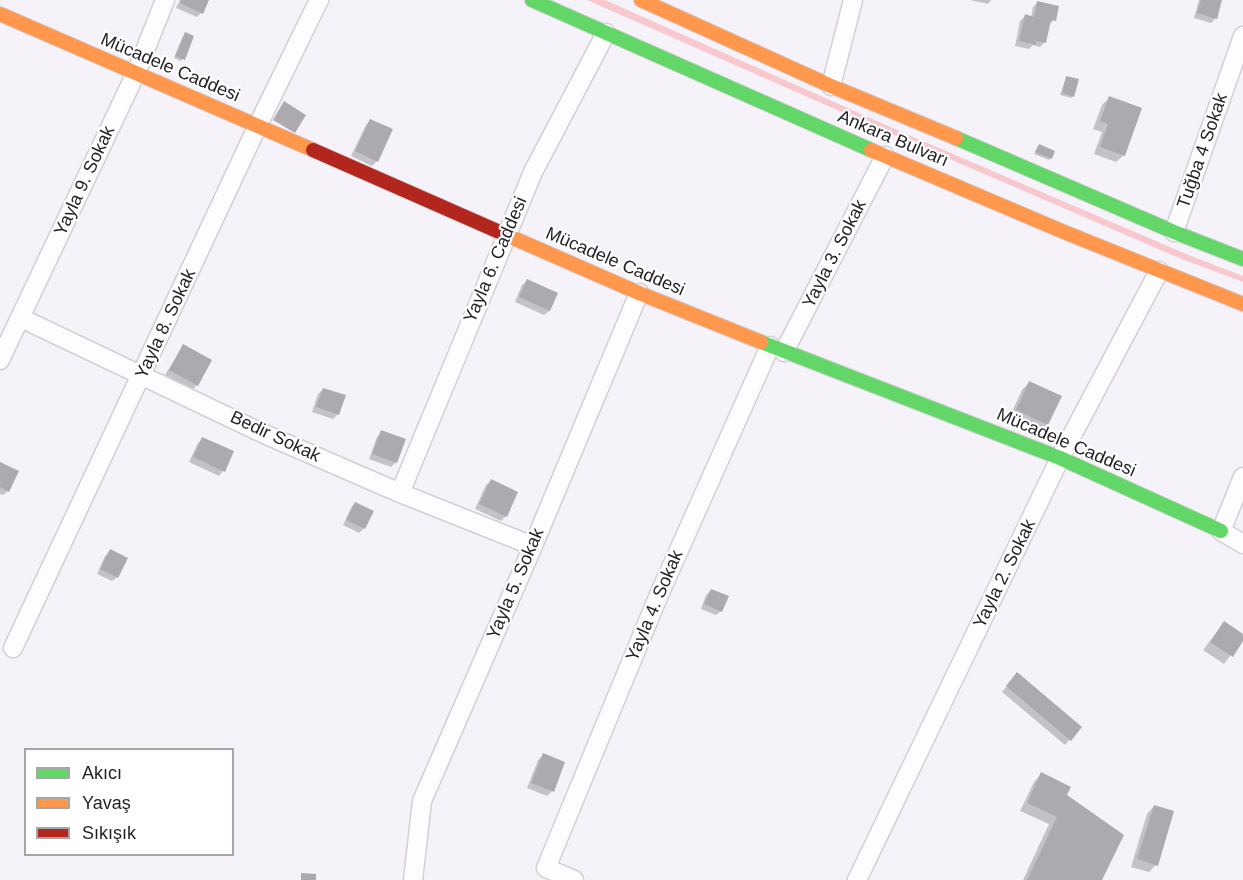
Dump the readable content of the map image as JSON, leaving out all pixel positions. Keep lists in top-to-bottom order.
{
  "streets": {
    "main road": ["Mücadele Caddesi", "Ankara Bulvarı"],
    "street": [
      "Tuğba 4 Sokak",
      "Yayla 9. Sokak",
      "Yayla 3. Sokak",
      "Yayla 6. Caddesi",
      "Yayla 8. Sokak",
      "Bedir Sokak",
      "Yayla 2. Sokak",
      "Yayla 5. Sokak",
      "Yayla 4. Sokak"
    ]
  },
  "crossings": [
    ["Mücadele Caddesi", "Yayla 9. Sokak"],
    ["Mücadele Caddesi", "Yayla 3. Sokak"],
    ["Mücadele Caddesi", "Yayla 6. Caddesi"],
    ["Mücadele Caddesi", "Yayla 8. Sokak"],
    ["Mücadele Caddesi", "Yayla 2. Sokak"],
    ["Mücadele Caddesi", "Yayla 5. Sokak"],
    ["Mücadele Caddesi", "Yayla 4. Sokak"],
    ["Ankara Bulvarı", "Tuğba 4 Sokak"],
    ["Ankara Bulvarı", "Yayla 3. Sokak"],
    ["Ankara Bulvarı", "Yayla 6. Caddesi"],
    ["Ankara Bulvarı", "Yayla 2. Sokak"],
    ["Yayla 9. Sokak", "Bedir Sokak"],
    ["Yayla 3. Sokak", "Yayla 4. Sokak"],
    ["Yayla 6. Caddesi", "Bedir Sokak"],
    ["Yayla 8. Sokak", "Bedir Sokak"],
    ["Bedir Sokak", "Yayla 5. Sokak"]
  ],
  "legend": ["Akıcı", "Yavaş", "Sıkışık"]
}
